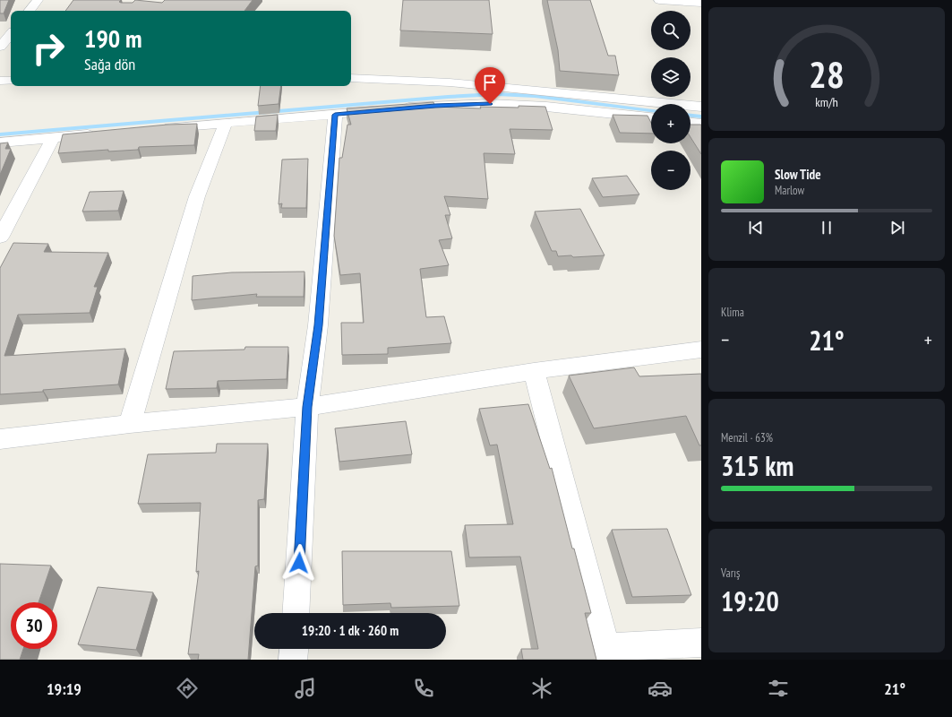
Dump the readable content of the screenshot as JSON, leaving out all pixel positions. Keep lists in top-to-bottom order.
{
  "page": {
    "map_buttons": ["+", "−"],
    "turn": ["190 m", "Sağa dön"],
    "song": ["Slow Tide", "Marlow"],
    "tile": [
      "Klima",
      ["Menzil · 63%", "315 km"],
      ["Varış", "19:20"]
    ],
    "heat": ["−", "21°", "+"],
    "limit": "30",
    "trip": "19:20 · 1 dk · 260 m",
    "tabs": ["19:19", "21°"],
    "gauge": ["28", "km/h"]
  }
}
